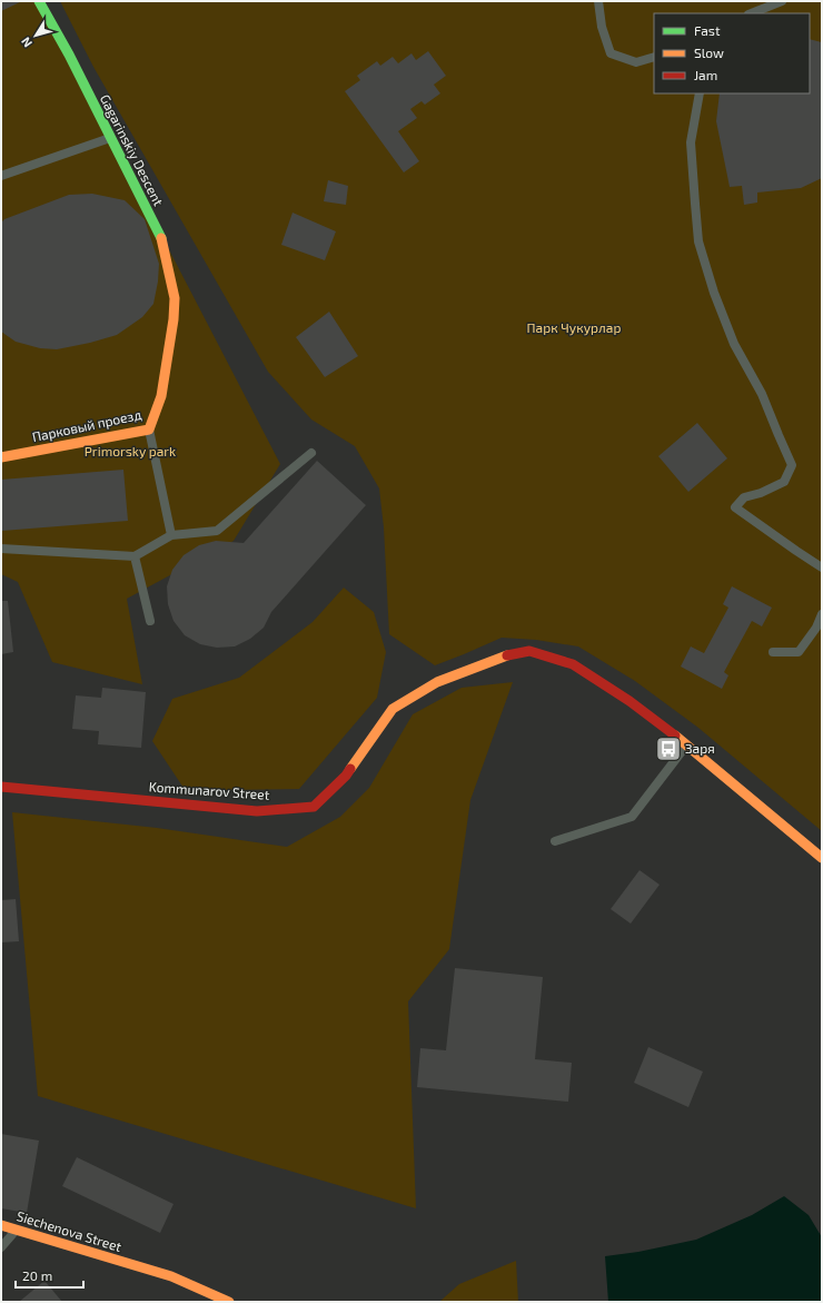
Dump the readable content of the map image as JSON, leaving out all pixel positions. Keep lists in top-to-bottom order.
{
  "streets": {
    "main road": [
      "Gagarinskiy Descent",
      "Парковый проезд",
      "Kommunarov Street",
      "Siechenova Street"
    ]
  },
  "crossings": [
    ["Gagarinskiy Descent", "Парковый проезд"]
  ],
  "parks": ["Парк Чукурлар", "Primorsky park"],
  "places": {
    "bus stop": ["Заря"]
  },
  "legend": ["Fast", "Slow", "Jam"],
  "scale_bar": "20 m",
  "north": "bottom left"
}
